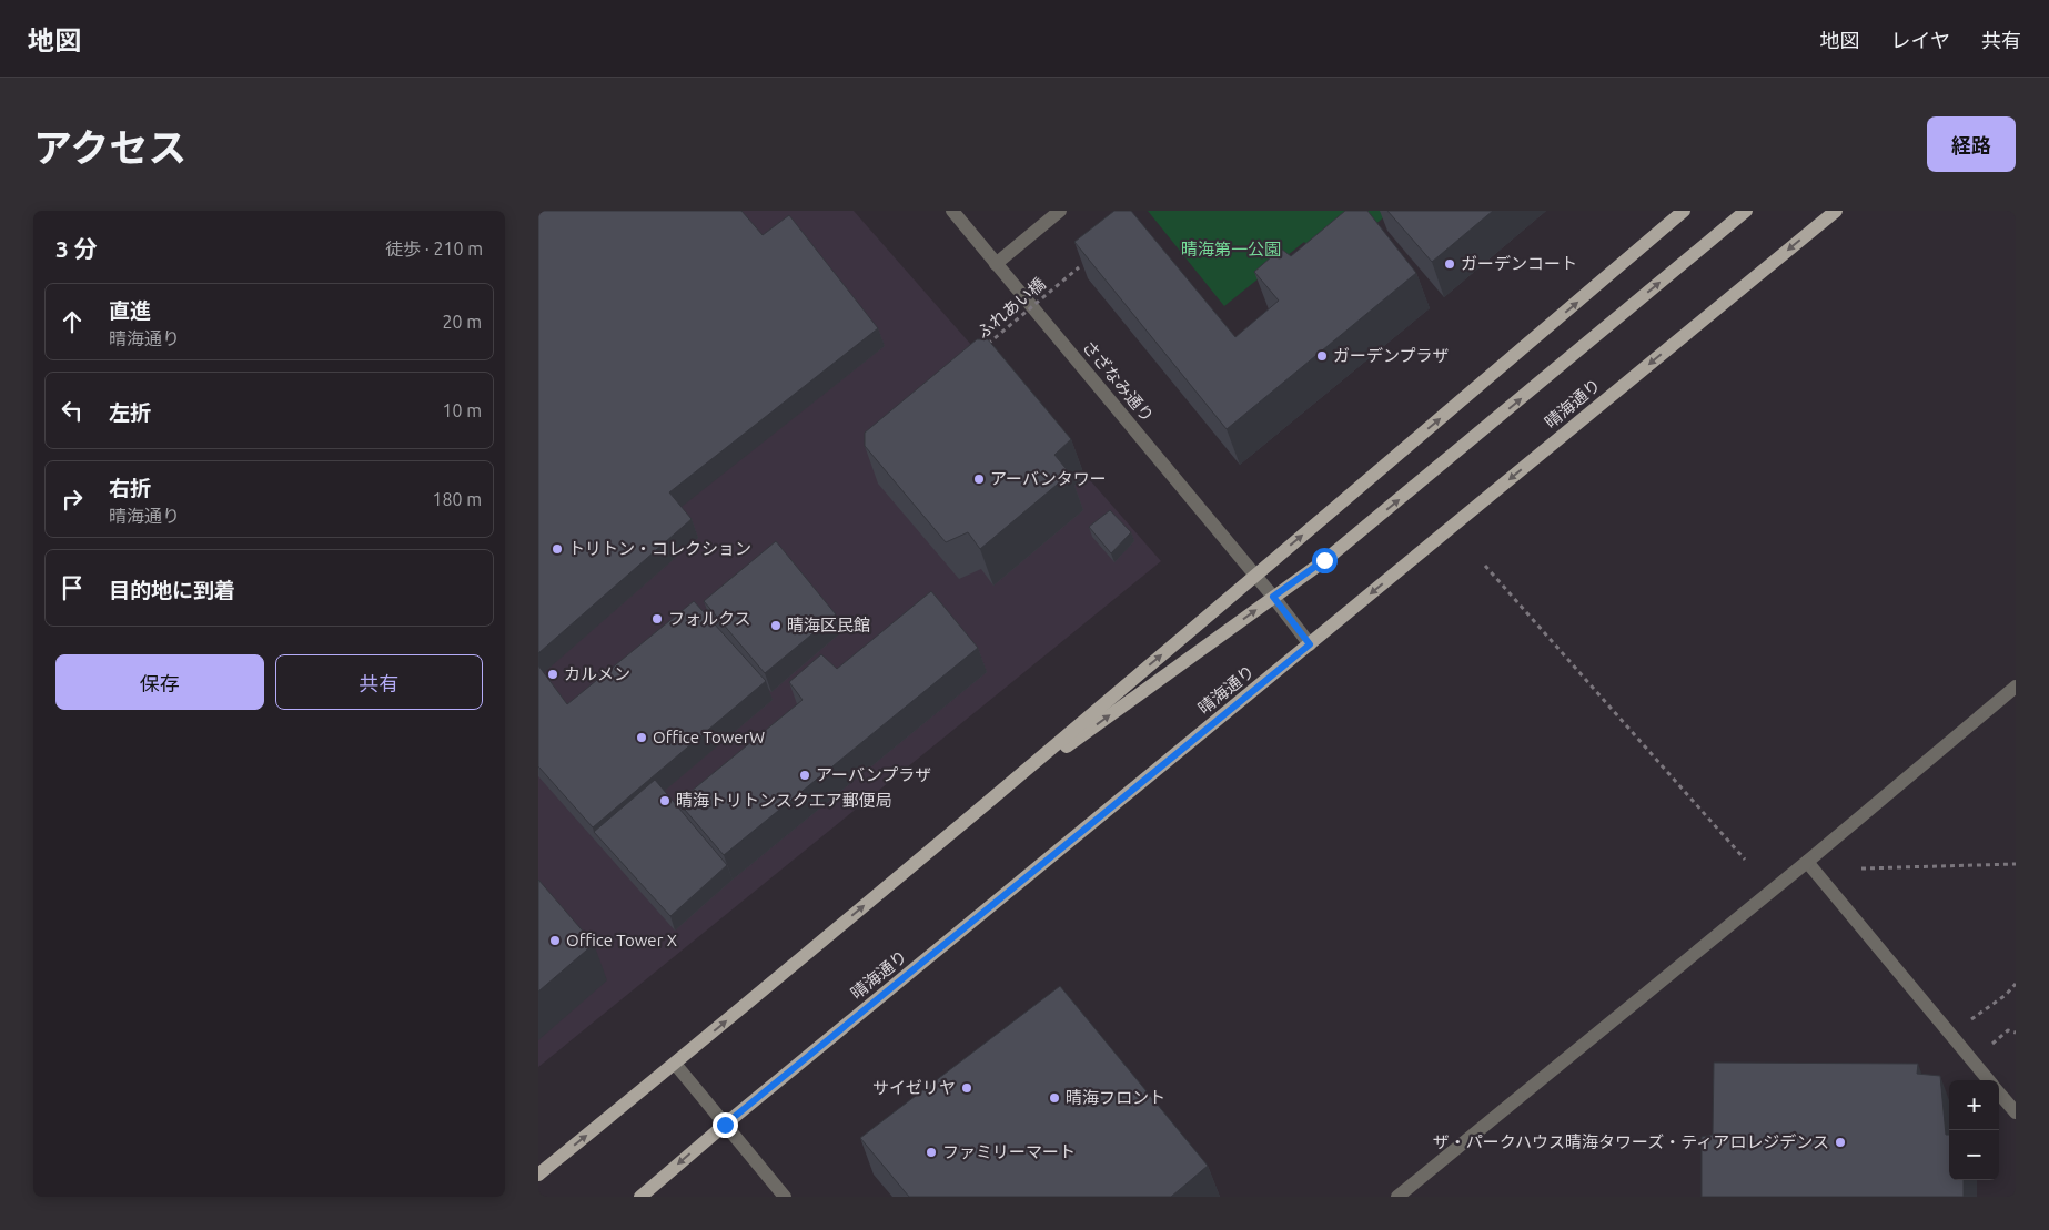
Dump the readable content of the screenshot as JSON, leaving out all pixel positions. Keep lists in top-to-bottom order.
{
  "streets": {
    "main road": ["晴海通り"],
    "street": ["さざなみ通り"],
    "path": ["ふれあい橋"]
  },
  "crossings": [
    ["さざなみ通り", "晴海通り"]
  ],
  "parks": ["晴海第一公園"],
  "places": [
    "ガーデンコート",
    "ガーデンプラザ",
    "アーバンタワー",
    "トリトン・コレクション",
    "フォルクス",
    "晴海区民館",
    "カルメン",
    "Office TowerW",
    "アーバンプラザ",
    "晴海トリトンスクエア郵便局",
    "Office Tower X",
    "サイゼリヤ",
    "晴海フロント",
    "ザ・パークハウス晴海タワーズ・ティアロレジデンス",
    "ファミリーマート"
  ],
  "page": {
    "header": "地図",
    "nav": ["地図", "レイヤ", "共有"],
    "title": "アクセス",
    "buttons": [
      "経路",
      ["保存", "共有"]
    ],
    "heading": ["3 分", "徒歩 · 210 m"],
    "list": [
      ["直進", "晴海通り", "20 m"],
      ["左折", "10 m"],
      ["右折", "晴海通り", "180 m"],
      "目的地に到着"
    ],
    "map_buttons": ["+", "−"]
  }
}
